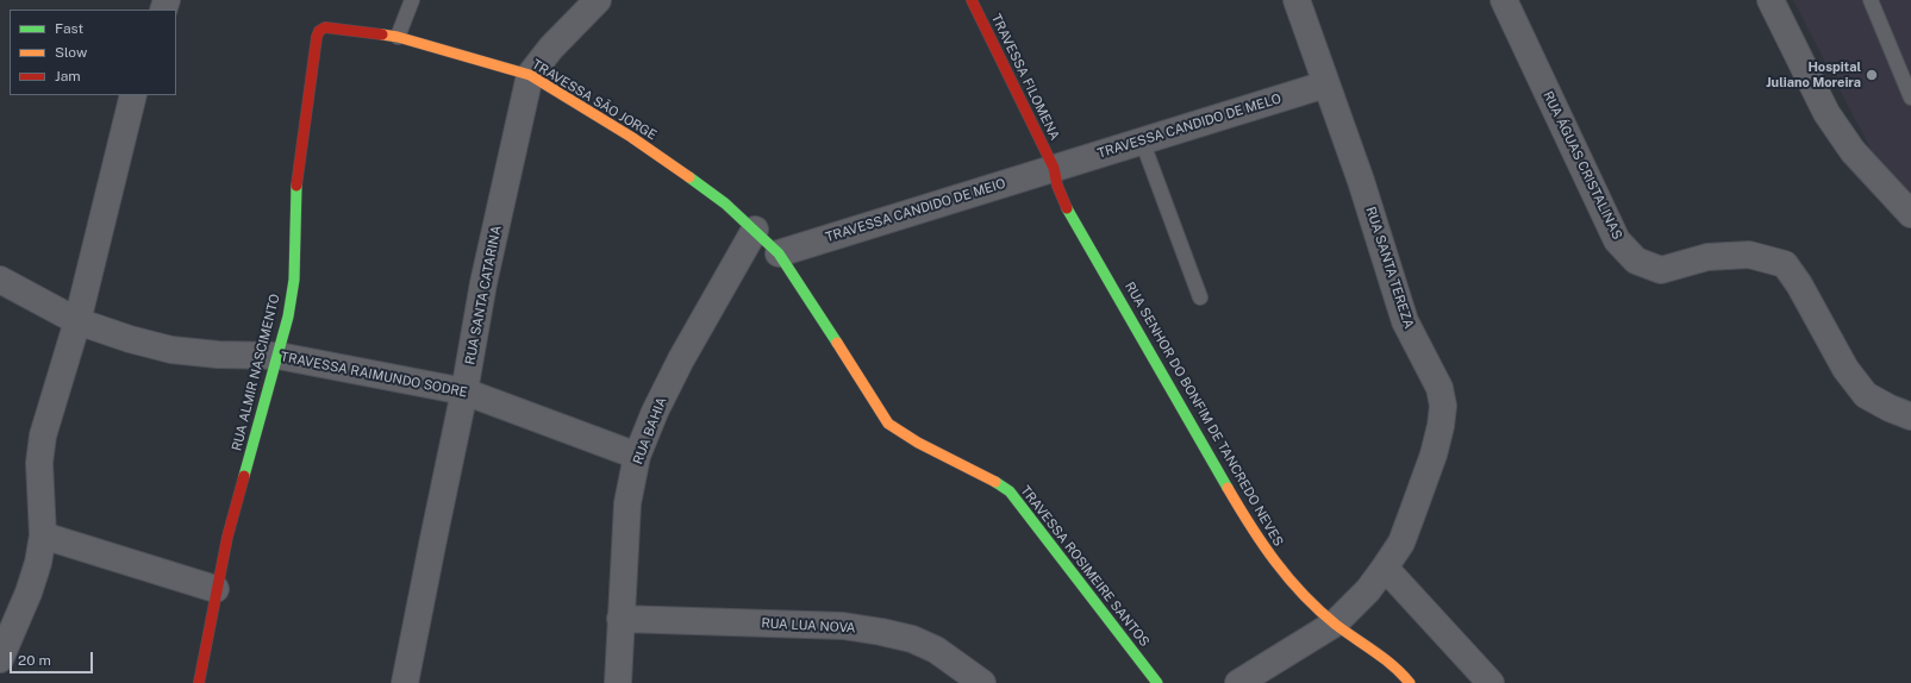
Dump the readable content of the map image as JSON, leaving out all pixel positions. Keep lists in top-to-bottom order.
{
  "streets": {
    "street": [
      "TRAVESSA FILOMENA",
      "TRAVESSA SÃO JORGE",
      "TRAVESSA CANDIDO DE MELO",
      "RUA ÁGUAS CRISTALINAS",
      "TRAVESSA CANDIDO DE MEIO",
      "RUA SANTA TEREZA",
      "RUA SANTA CATARINA",
      "RUA ALMIR NASCIMENTO",
      "TRAVESSA RAIMUNDO SODRE",
      "RUA SENHOR DO BONFIM DE TANCREDO NEVES",
      "RUA BAHIA",
      "TRAVESSA ROSIMEIRE SANTOS",
      "RUA LUA NOVA"
    ]
  },
  "crossings": [
    ["TRAVESSA FILOMENA", "TRAVESSA CANDIDO DE MELO"],
    ["TRAVESSA FILOMENA", "TRAVESSA CANDIDO DE MEIO"],
    ["TRAVESSA FILOMENA", "RUA SENHOR DO BONFIM DE TANCREDO NEVES"],
    ["TRAVESSA SÃO JORGE", "RUA SANTA CATARINA"],
    ["TRAVESSA SÃO JORGE", "RUA ALMIR NASCIMENTO"],
    ["TRAVESSA SÃO JORGE", "RUA BAHIA"],
    ["TRAVESSA SÃO JORGE", "TRAVESSA ROSIMEIRE SANTOS"],
    ["TRAVESSA CANDIDO DE MELO", "TRAVESSA CANDIDO DE MEIO"],
    ["TRAVESSA CANDIDO DE MELO", "RUA SANTA TEREZA"],
    ["TRAVESSA CANDIDO DE MELO", "RUA SENHOR DO BONFIM DE TANCREDO NEVES"],
    ["TRAVESSA CANDIDO DE MEIO", "RUA SENHOR DO BONFIM DE TANCREDO NEVES"],
    ["TRAVESSA CANDIDO DE MEIO", "TRAVESSA ROSIMEIRE SANTOS"],
    ["RUA SANTA TEREZA", "RUA SENHOR DO BONFIM DE TANCREDO NEVES"],
    ["RUA SANTA CATARINA", "TRAVESSA RAIMUNDO SODRE"],
    ["RUA ALMIR NASCIMENTO", "TRAVESSA RAIMUNDO SODRE"],
    ["TRAVESSA RAIMUNDO SODRE", "RUA BAHIA"],
    ["RUA BAHIA", "TRAVESSA ROSIMEIRE SANTOS"],
    ["RUA BAHIA", "RUA LUA NOVA"]
  ],
  "places": ["Hospital Juliano Moreira"],
  "legend": ["Fast", "Slow", "Jam"],
  "scale_bar": "20 m"
}
